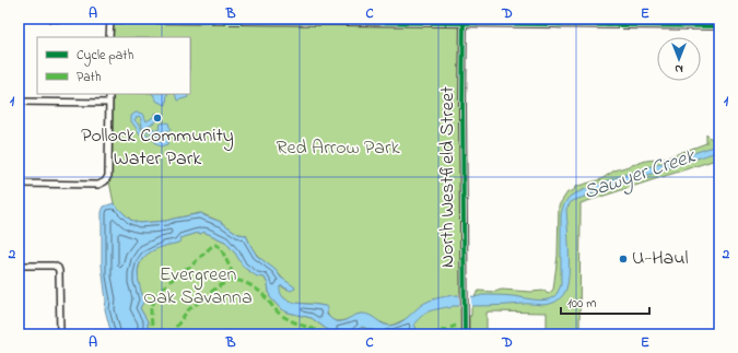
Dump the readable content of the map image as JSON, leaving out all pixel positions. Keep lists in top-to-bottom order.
{
  "streets": {
    "street": ["North Westfield Street"]
  },
  "water": ["Sawyer Creek"],
  "parks": ["Red Arrow Park", "Evergreen Oak Savanna"],
  "places": ["Pollock Community Water Park", "U-Haul"],
  "legend": ["Cycle path", "Path"],
  "scale_bar": "100 m",
  "north": "bottom",
  "grid": {
    "columns": [
      "A",
      "B",
      "C",
      "D",
      "E"
    ],
    "rows": ["1", "2"]
  }
}
